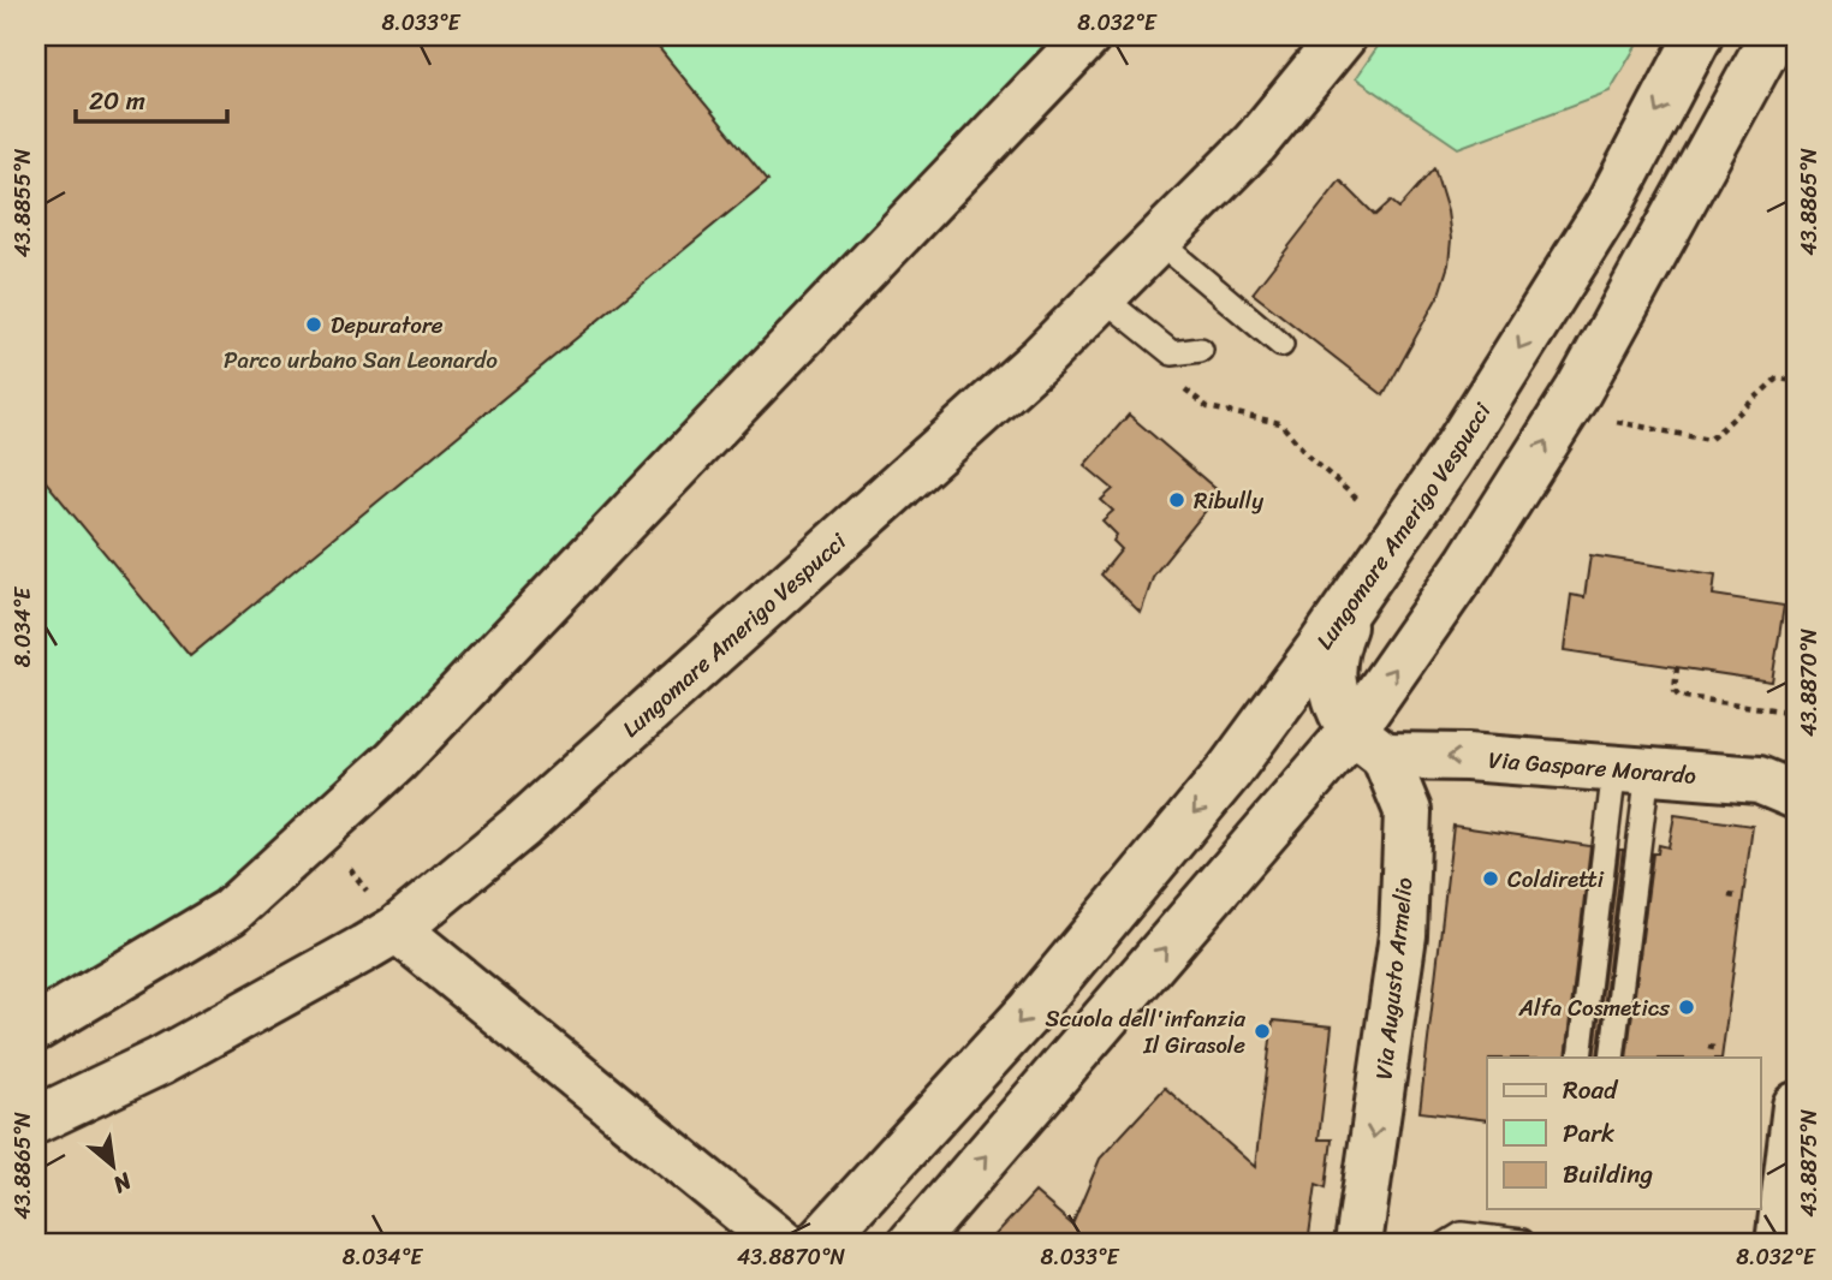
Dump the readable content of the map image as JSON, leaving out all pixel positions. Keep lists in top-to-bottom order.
{
  "streets": {
    "street": ["Lungomare Amerigo Vespucci", "Via Gaspare Morardo", "Via Augusto Armelio"]
  },
  "crossings": [
    ["Lungomare Amerigo Vespucci", "Via Gaspare Morardo"],
    ["Lungomare Amerigo Vespucci", "Via Augusto Armelio"],
    ["Via Gaspare Morardo", "Via Augusto Armelio"]
  ],
  "one_way": ["Via Gaspare Morardo", "Via Augusto Armelio"],
  "parks": ["Parco urbano San Leonardo"],
  "places": [
    "Depuratore",
    "Ribully",
    "Coldiretti",
    "Alfa Cosmetics",
    "Scuola dell'infanzia Il Girasole"
  ],
  "legend": ["Road", "Park", "Building"],
  "scale_bar": "20 m",
  "north": "bottom right",
  "coordinates": [
    "8.033°E",
    "8.032°E",
    "43.8865°N",
    "43.8855°N",
    "8.034°E",
    "43.8870°N",
    "43.8875°N"
  ]
}
